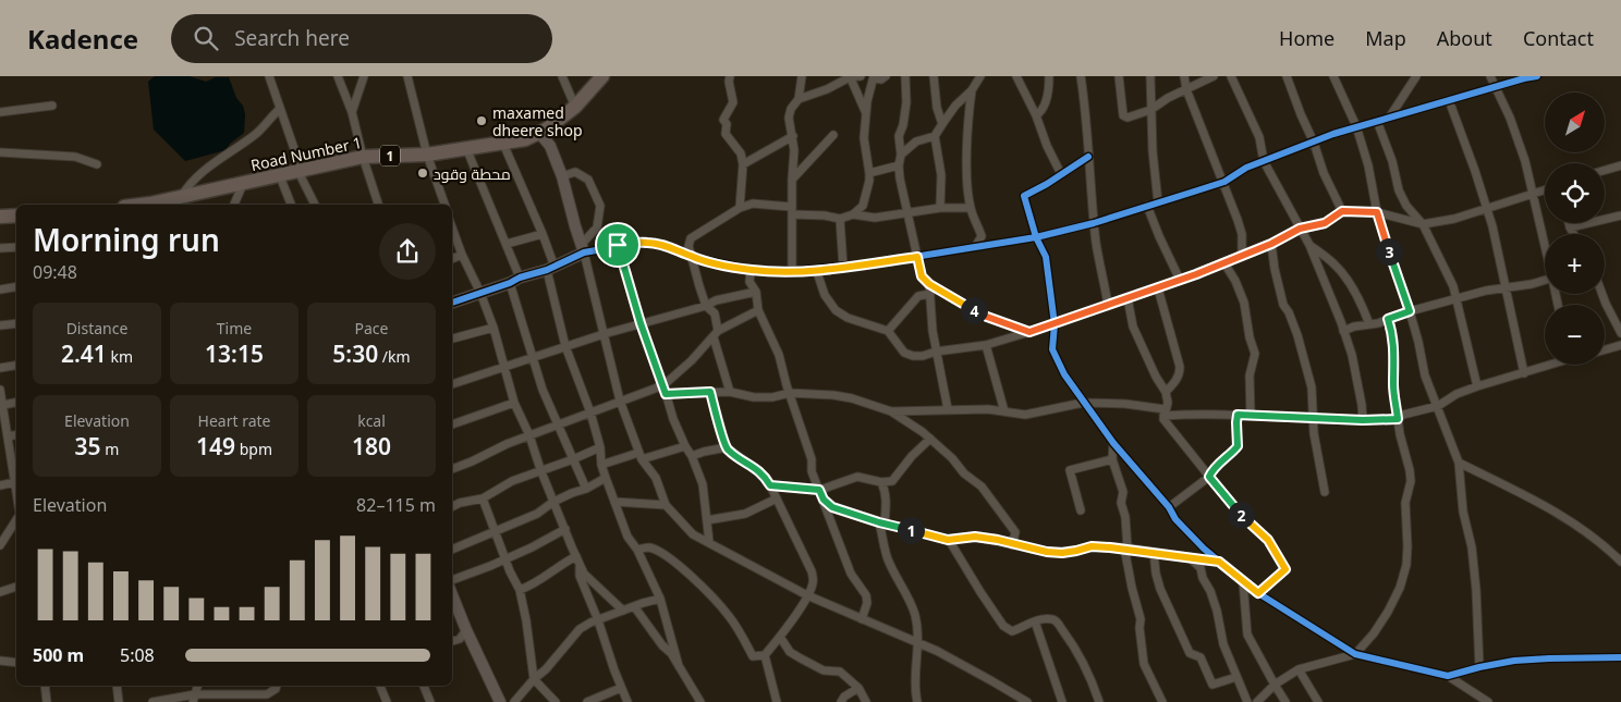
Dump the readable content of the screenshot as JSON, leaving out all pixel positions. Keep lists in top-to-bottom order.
{
  "streets": {
    "highway": ["Road Number 1", "1"]
  },
  "places": ["maxamed dheere shop", "محطة وقود"],
  "north": "top right",
  "page": {
    "header": "Kadence",
    "search": "Search here",
    "nav": [
      "Home",
      "Map",
      "About",
      "Contact"
    ],
    "map_buttons": ["+", "−"],
    "heading": ["Morning run", "09:48"],
    "pins": [
      "3",
      "4",
      "2",
      "1"
    ],
    "stats": [
      ["Distance", "2.41 km"],
      ["Time", "13:15"],
      ["Pace", "5:30 /km"],
      ["Elevation", "35 m"],
      ["Heart rate", "149 bpm"],
      ["kcal", "180"]
    ],
    "chart": ["Elevation", "82–115 m"],
    "list": [
      {
        "name": "500 m",
        "note": "5:08"
      }
    ]
  }
}
